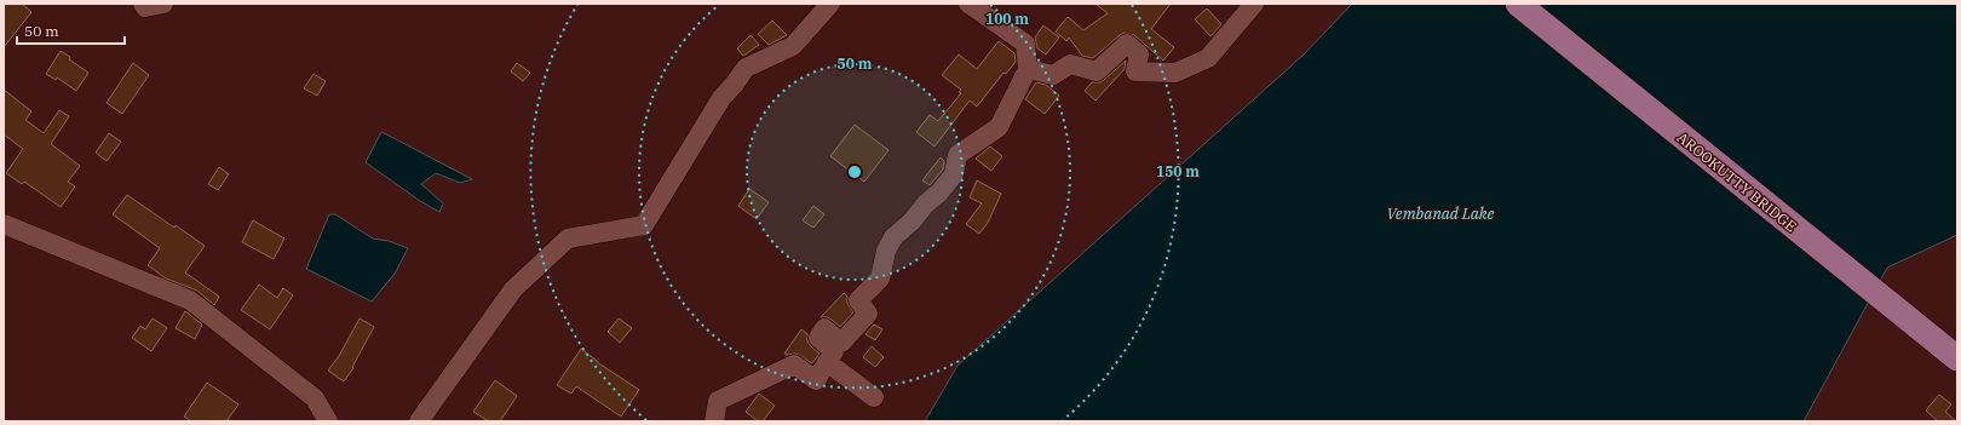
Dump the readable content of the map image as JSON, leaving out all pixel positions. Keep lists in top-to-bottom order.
{
  "streets": {
    "main road": ["AROOKUTTY BRIDGE"]
  },
  "water": ["Vembanad Lake"],
  "scale_bar": "50 m",
  "rings": ["100 m", "50 m", "150 m"]
}
